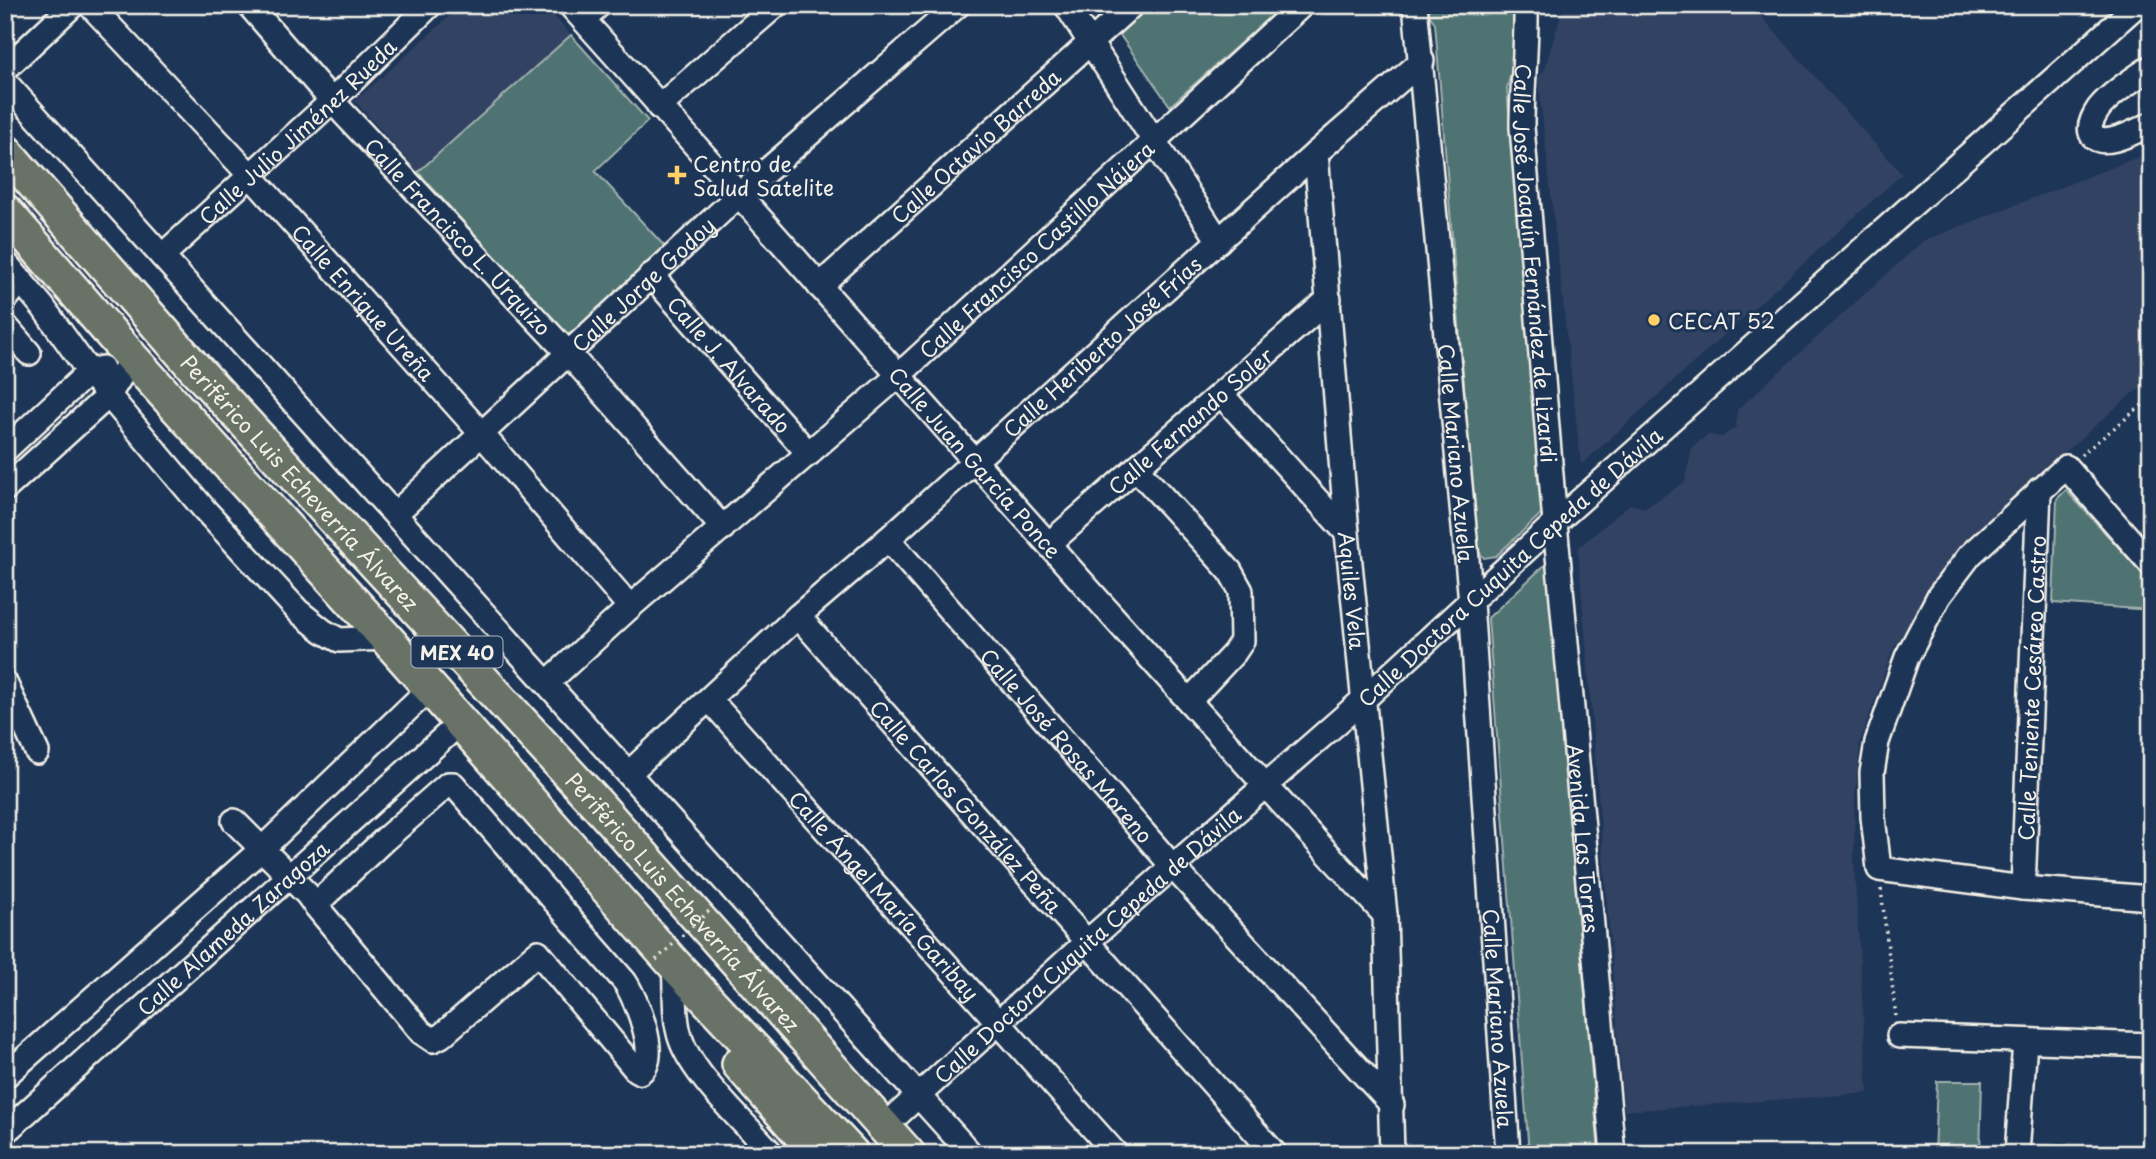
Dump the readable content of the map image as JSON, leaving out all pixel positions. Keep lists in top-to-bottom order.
{
  "streets": {
    "highway": ["Periférico Luis Echeverría Álvarez", "MEX 40"],
    "street": [
      "Calle Julio Jiménez Rueda",
      "Calle Octavio Barreda",
      "Calle Francisco L. Urquizo",
      "Calle Francisco Castillo Nájera",
      "Calle José Joaquín Fernández de Lizardi",
      "Calle Jorge Godoy",
      "Calle Enrique Ureña",
      "Calle Heriberto José Frías",
      "Calle J. Alvarado",
      "Calle Fernando Soler",
      "Calle Mariano Azuela",
      "Calle Juan García Ponce",
      "Calle Doctora Cuquita Cepeda de Dávila",
      "Aquiles Vela",
      "Calle Teniente Cesáreo Castro",
      "Calle José Rosas Moreno",
      "Calle Carlos González Peña",
      "Avenida Las Torres",
      "Calle Ángel María Garibay",
      "Calle Alameda Zaragoza"
    ]
  },
  "crossings": [
    ["Calle Julio Jiménez Rueda", "Calle Francisco L. Urquizo"],
    ["Calle Julio Jiménez Rueda", "Calle Enrique Ureña"],
    ["Calle Octavio Barreda", "Calle Juan García Ponce"],
    ["Calle Francisco L. Urquizo", "Calle Francisco Castillo Nájera"],
    ["Calle Francisco L. Urquizo", "Calle Jorge Godoy"],
    ["Calle Francisco Castillo Nájera", "Calle Enrique Ureña"],
    ["Calle Francisco Castillo Nájera", "Calle J. Alvarado"],
    ["Calle Francisco Castillo Nájera", "Calle Juan García Ponce"],
    ["Calle José Joaquín Fernández de Lizardi", "Calle Doctora Cuquita Cepeda de Dávila"],
    ["Calle José Joaquín Fernández de Lizardi", "Avenida Las Torres"],
    ["Calle Jorge Godoy", "Calle Enrique Ureña"],
    ["Calle Jorge Godoy", "Calle J. Alvarado"],
    ["Calle Jorge Godoy", "Calle Juan García Ponce"],
    ["Calle Heriberto José Frías", "Calle Mariano Azuela"],
    ["Calle Heriberto José Frías", "Calle Juan García Ponce"],
    ["Calle Heriberto José Frías", "Aquiles Vela"],
    ["Calle Heriberto José Frías", "Calle José Rosas Moreno"],
    ["Calle Heriberto José Frías", "Calle Carlos González Peña"],
    ["Calle Heriberto José Frías", "Calle Ángel María Garibay"],
    ["Calle Fernando Soler", "Calle Juan García Ponce"],
    ["Calle Fernando Soler", "Aquiles Vela"],
    ["Calle Mariano Azuela", "Calle Doctora Cuquita Cepeda de Dávila"],
    ["Calle Juan García Ponce", "Calle Doctora Cuquita Cepeda de Dávila"],
    ["Calle Juan García Ponce", "Aquiles Vela"],
    ["Periférico Luis Echeverría Álvarez", "Calle Doctora Cuquita Cepeda de Dávila"],
    ["Periférico Luis Echeverría Álvarez", "Calle Alameda Zaragoza"],
    ["Calle Doctora Cuquita Cepeda de Dávila", "Aquiles Vela"],
    ["Calle Doctora Cuquita Cepeda de Dávila", "Calle José Rosas Moreno"],
    ["Calle Doctora Cuquita Cepeda de Dávila", "Calle Carlos González Peña"],
    ["Calle Doctora Cuquita Cepeda de Dávila", "Avenida Las Torres"],
    ["Calle Doctora Cuquita Cepeda de Dávila", "Calle Ángel María Garibay"],
    ["Aquiles Vela", "Calle José Rosas Moreno"]
  ],
  "places": {
    "health": ["Centro de Salud Satelite"],
    "other": ["CECAT 52"]
  }
}
